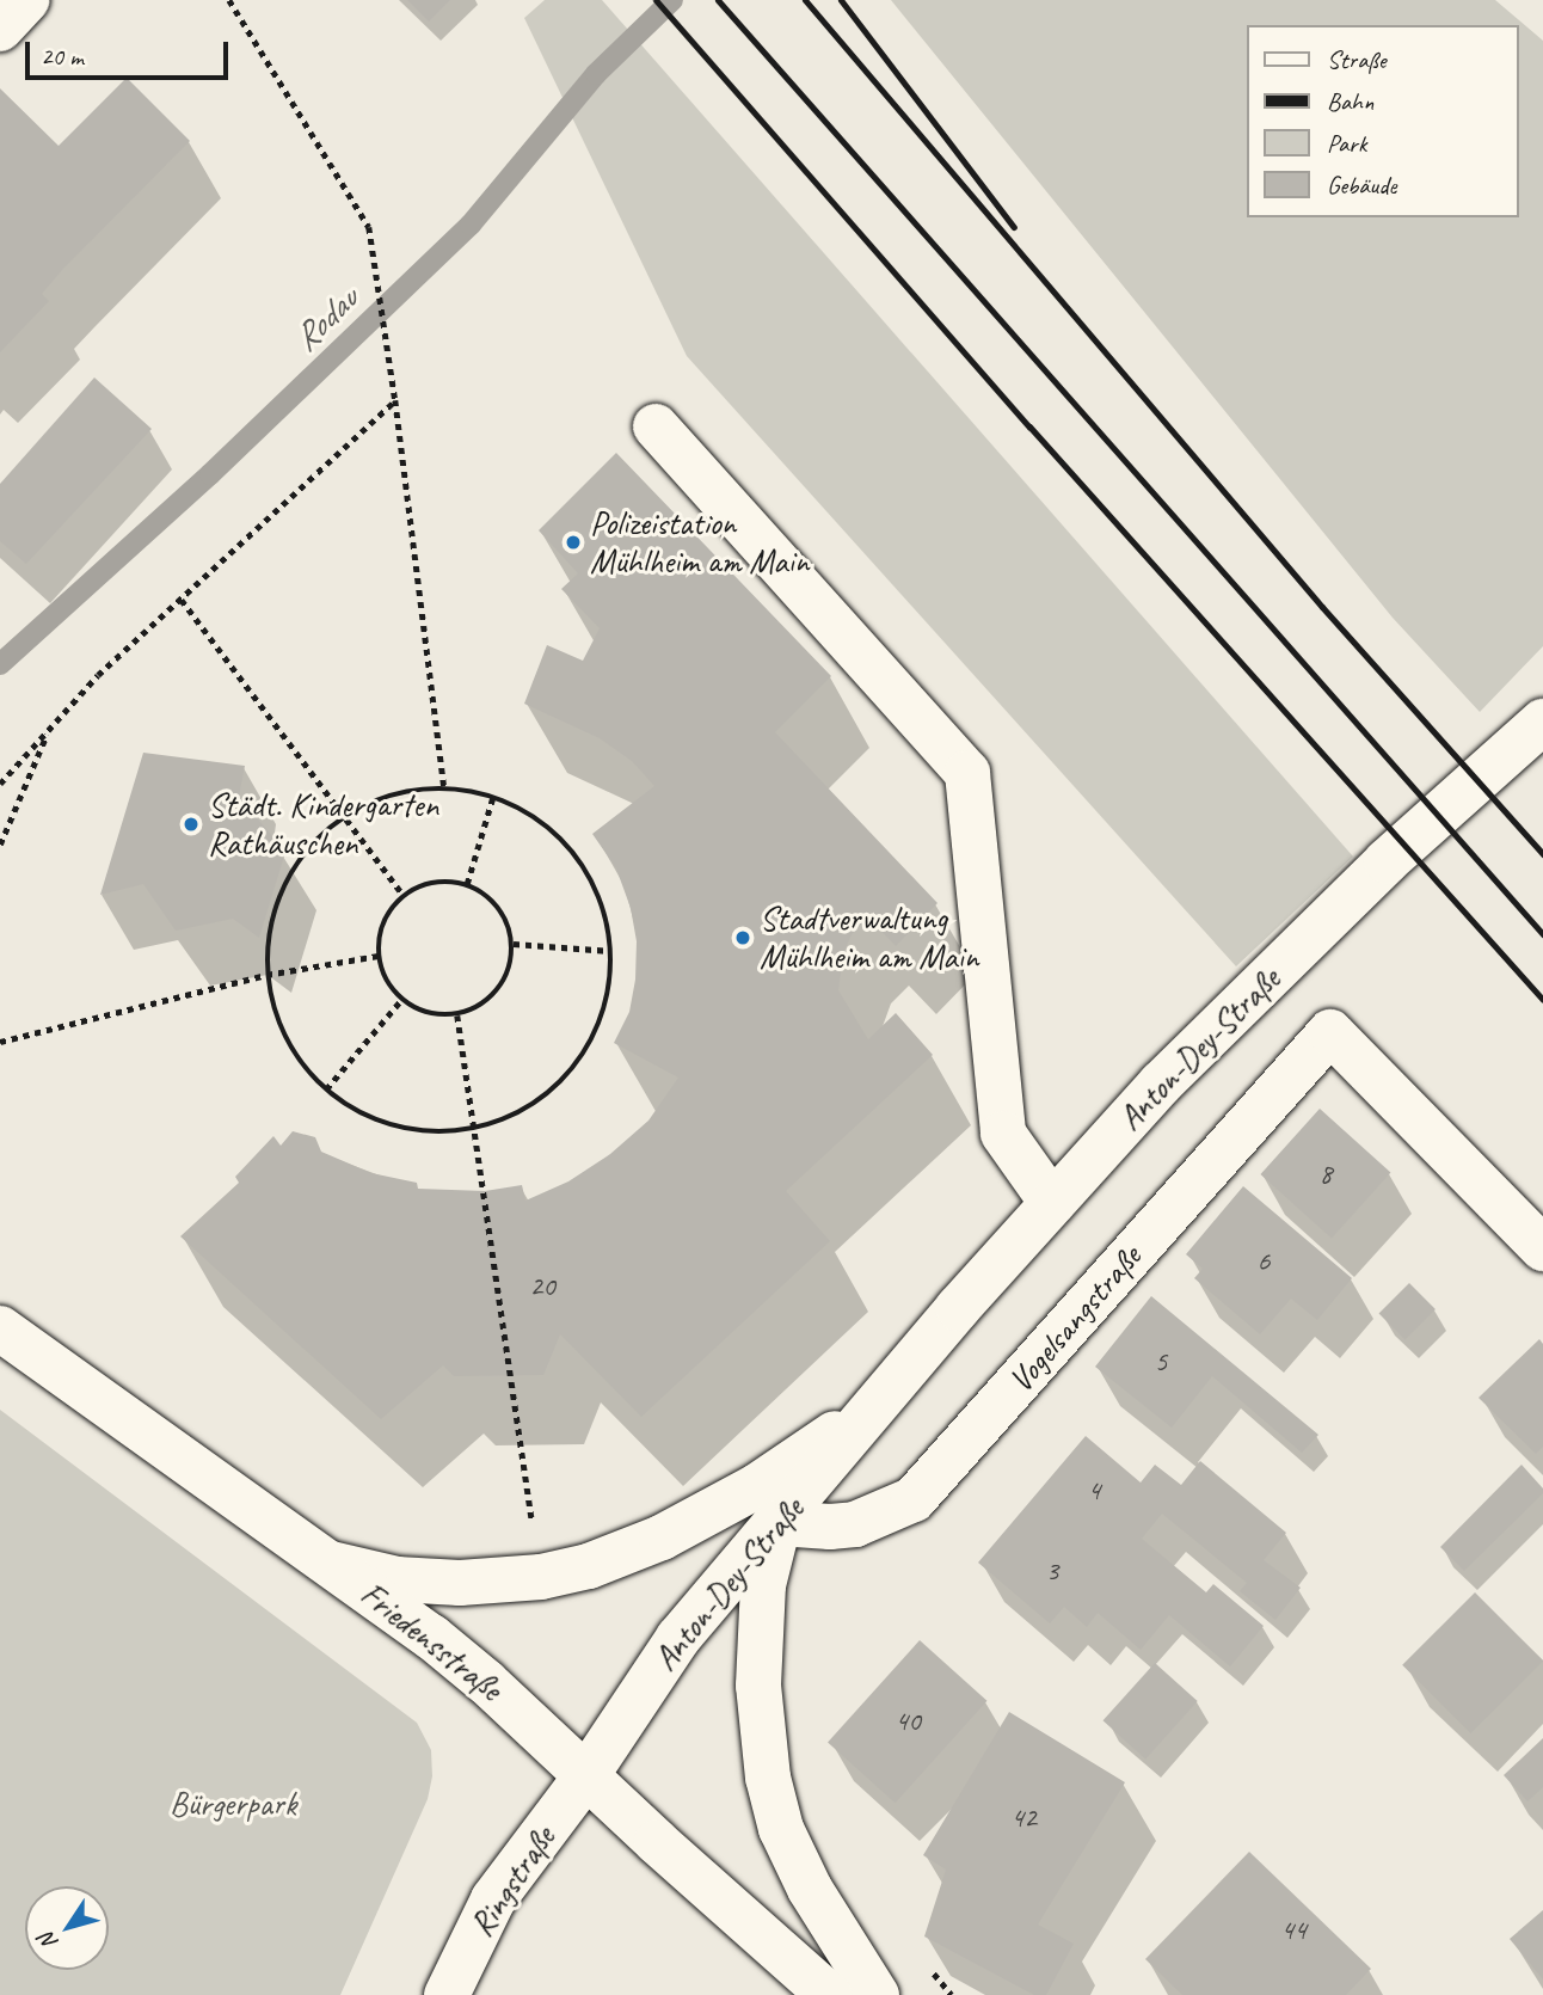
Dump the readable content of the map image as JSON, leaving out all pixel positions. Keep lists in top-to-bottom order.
{
  "streets": {
    "street": [
      "Anton-Dey-Straße",
      "Vogelsangstraße",
      "Friedensstraße",
      "Ringstraße"
    ]
  },
  "crossings": [
    ["Anton-Dey-Straße", "Vogelsangstraße"],
    ["Anton-Dey-Straße", "Friedensstraße"],
    ["Anton-Dey-Straße", "Ringstraße"],
    ["Friedensstraße", "Ringstraße"]
  ],
  "water": ["Rodau"],
  "parks": ["Bürgerpark"],
  "places": ["Polizeistation Mühlheim am Main", "Städt. Kindergarten Rathäuschen", "Stadtverwaltung Mühlheim am Main"],
  "house_numbers": [
    "8",
    "6",
    "20",
    "5",
    "4",
    "3",
    "40",
    "42",
    "44"
  ],
  "legend": [
    "Straße",
    "Bahn",
    "Park",
    "Gebäude"
  ],
  "scale_bar": "20 m",
  "north": "bottom left"
}
